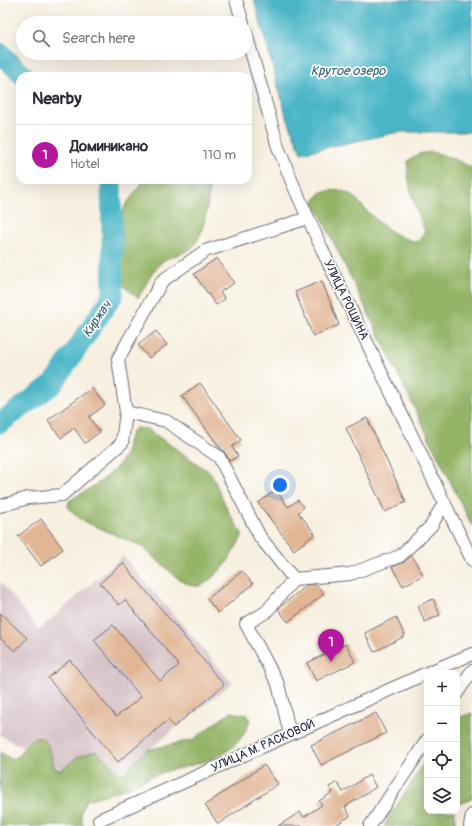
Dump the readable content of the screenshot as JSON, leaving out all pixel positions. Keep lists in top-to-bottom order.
{
  "streets": {
    "street": ["УЛИЦА РОЩИНА", "УЛИЦА М. РАСКОВОЙ"]
  },
  "water": ["Крутое озеро", "Киржач"],
  "page": {
    "search": "Search here",
    "heading": "Nearby",
    "list": [
      {
        "mark": "1",
        "name": "Доминикано",
        "note": "Hotel",
        "value": "110 m"
      }
    ],
    "pins": "1",
    "map_buttons": ["+", "−"]
  }
}
